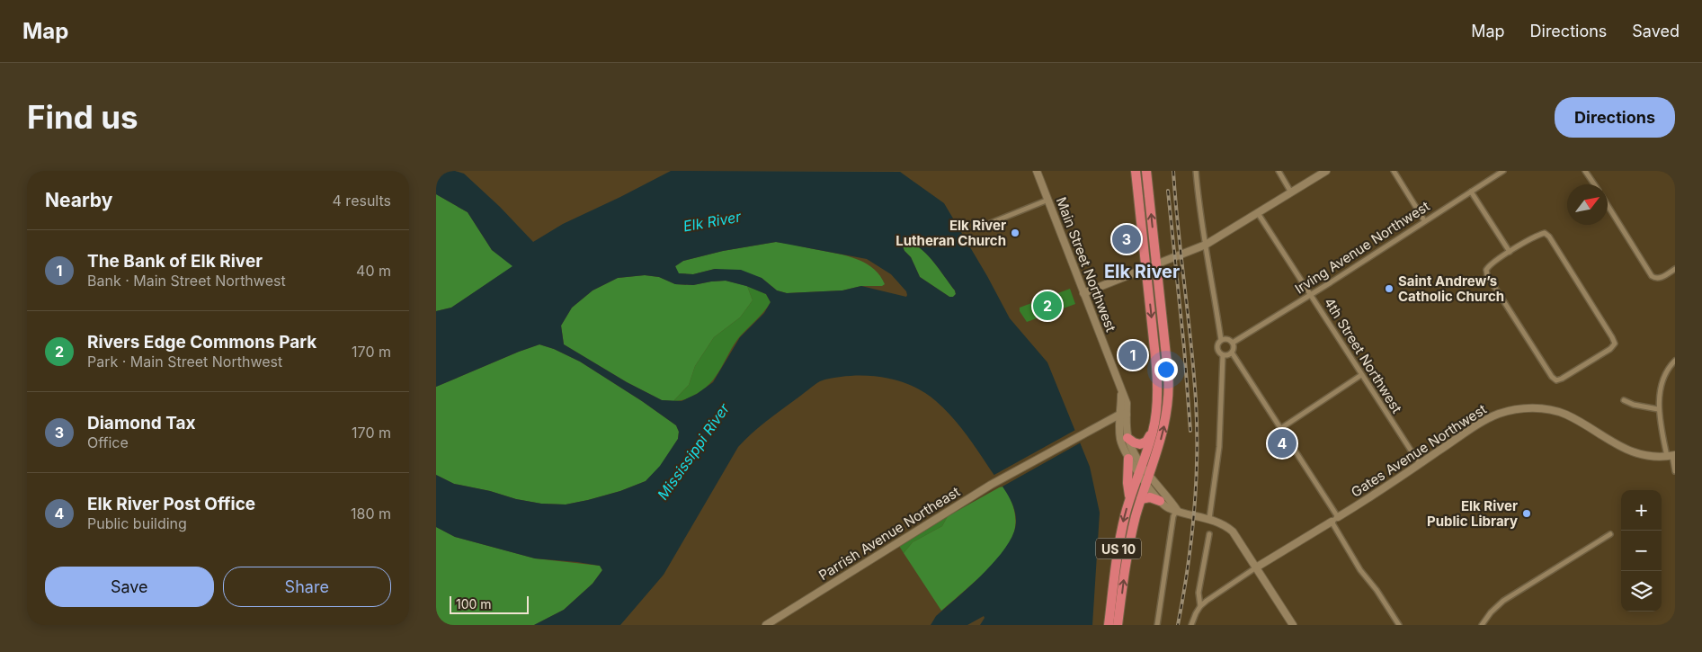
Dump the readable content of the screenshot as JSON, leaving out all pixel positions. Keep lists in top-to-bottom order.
{
  "streets": {
    "highway": ["US 10"],
    "street": [
      "Irving Avenue Northwest",
      "Main Street Northwest",
      "4th Street Northwest",
      "Gates Avenue Northwest",
      "Parrish Avenue Northeast"
    ]
  },
  "crossings": [
    ["Irving Avenue Northwest", "4th Street Northwest"],
    ["Main Street Northwest", "Gates Avenue Northwest"],
    ["Main Street Northwest", "Parrish Avenue Northeast"],
    ["Main Street Northwest", "US 10"],
    ["4th Street Northwest", "Gates Avenue Northwest"]
  ],
  "districts": ["Elk River"],
  "water": ["Elk River", "Mississippi River"],
  "places": ["Elk River Lutheran Church", "Saint Andrew’s Catholic Church", "Elk River Public Library"],
  "scale_bar": "100 m",
  "north": "top right",
  "page": {
    "header": "Map",
    "nav": ["Map", "Directions", "Saved"],
    "buttons": [
      "Directions",
      ["Save", "Share"]
    ],
    "title": "Find us",
    "heading": ["Nearby", "4 results"],
    "pins": [
      "3",
      "2",
      "1",
      "4"
    ],
    "list": [
      {
        "mark": "1",
        "name": "The Bank of Elk River",
        "note": "Bank · Main Street Northwest",
        "value": "40 m"
      },
      {
        "mark": "2",
        "name": "Rivers Edge Commons Park",
        "note": "Park · Main Street Northwest",
        "value": "170 m"
      },
      {
        "mark": "3",
        "name": "Diamond Tax",
        "note": "Office",
        "value": "170 m"
      },
      {
        "mark": "4",
        "name": "Elk River Post Office",
        "note": "Public building",
        "value": "180 m"
      }
    ],
    "map_buttons": ["+", "−"],
    "scale": "100 m"
  }
}
